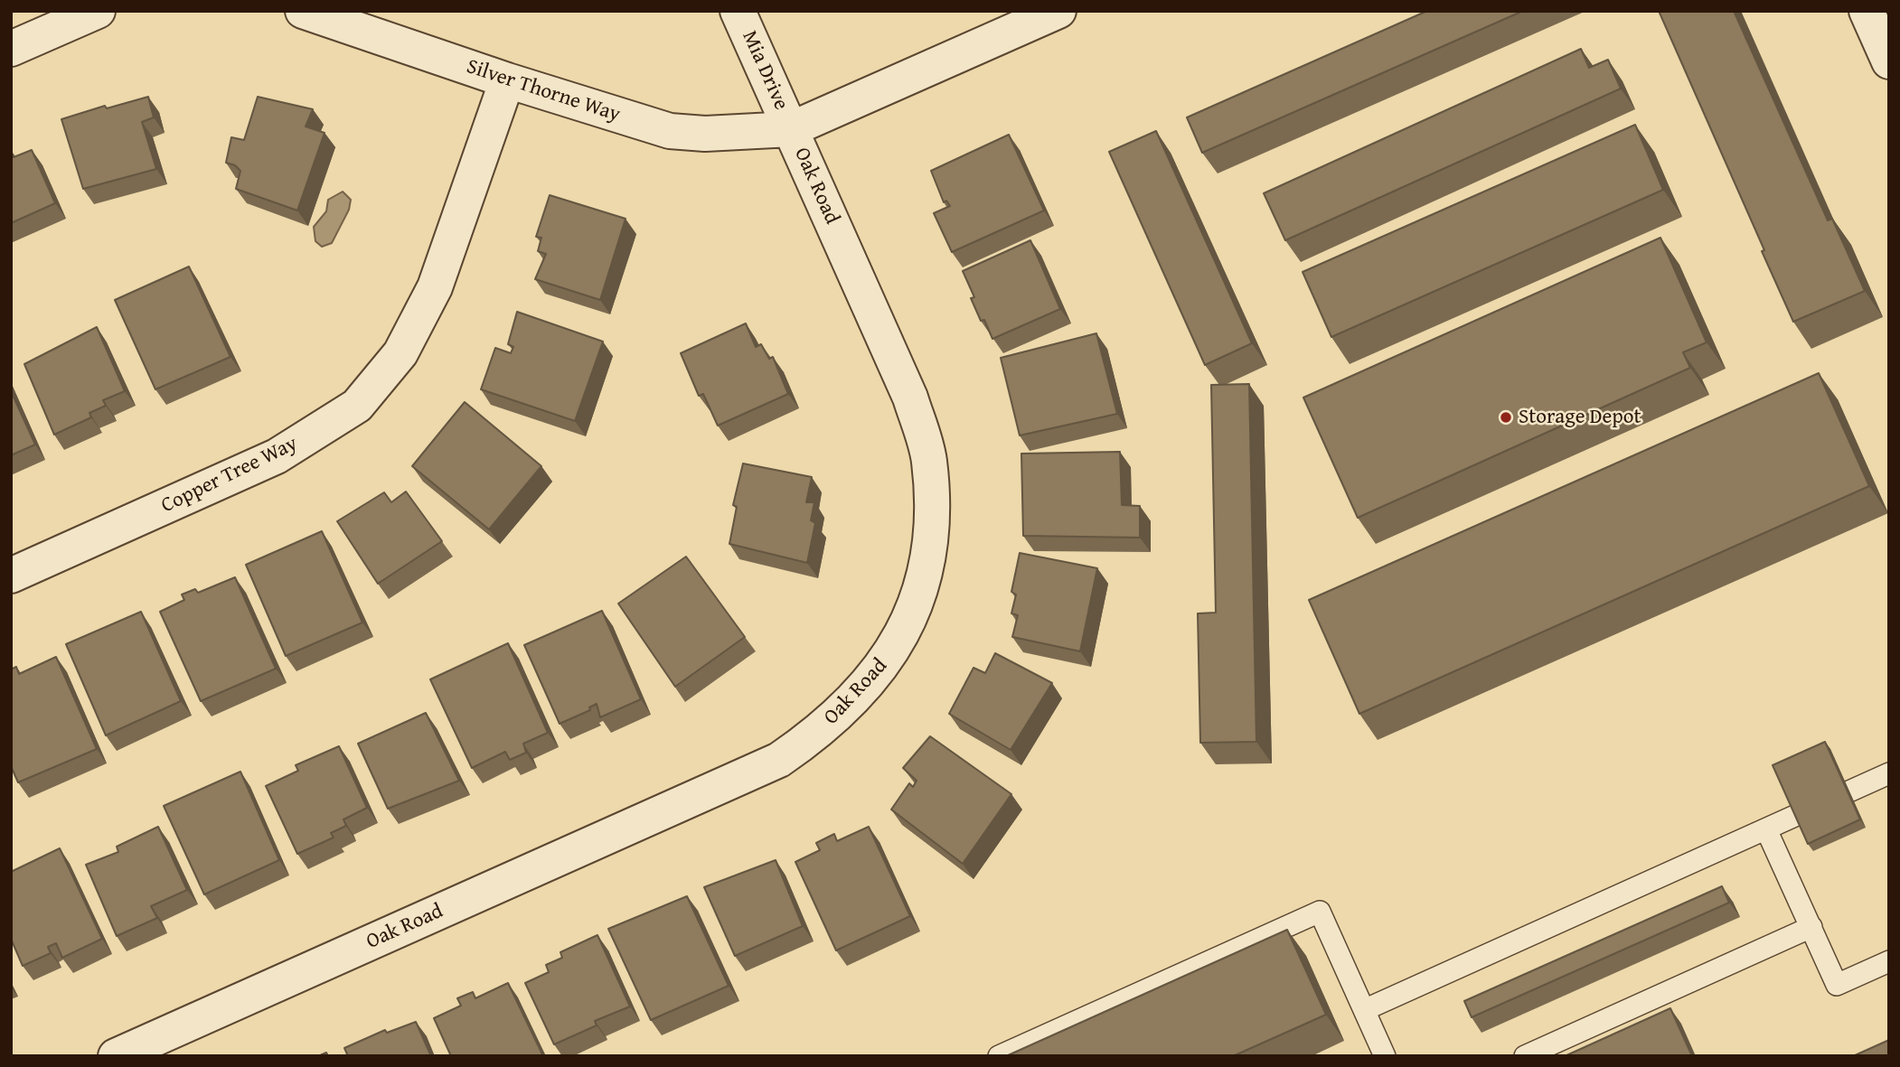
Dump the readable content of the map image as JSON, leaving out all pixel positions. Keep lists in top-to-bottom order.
{
  "streets": {
    "street": [
      "Mia Drive",
      "Silver Thorne Way",
      "Oak Road",
      "Copper Tree Way"
    ]
  },
  "crossings": [
    ["Mia Drive", "Silver Thorne Way"],
    ["Mia Drive", "Oak Road"],
    ["Silver Thorne Way", "Oak Road"],
    ["Silver Thorne Way", "Copper Tree Way"]
  ],
  "places": ["Storage Depot"]
}
